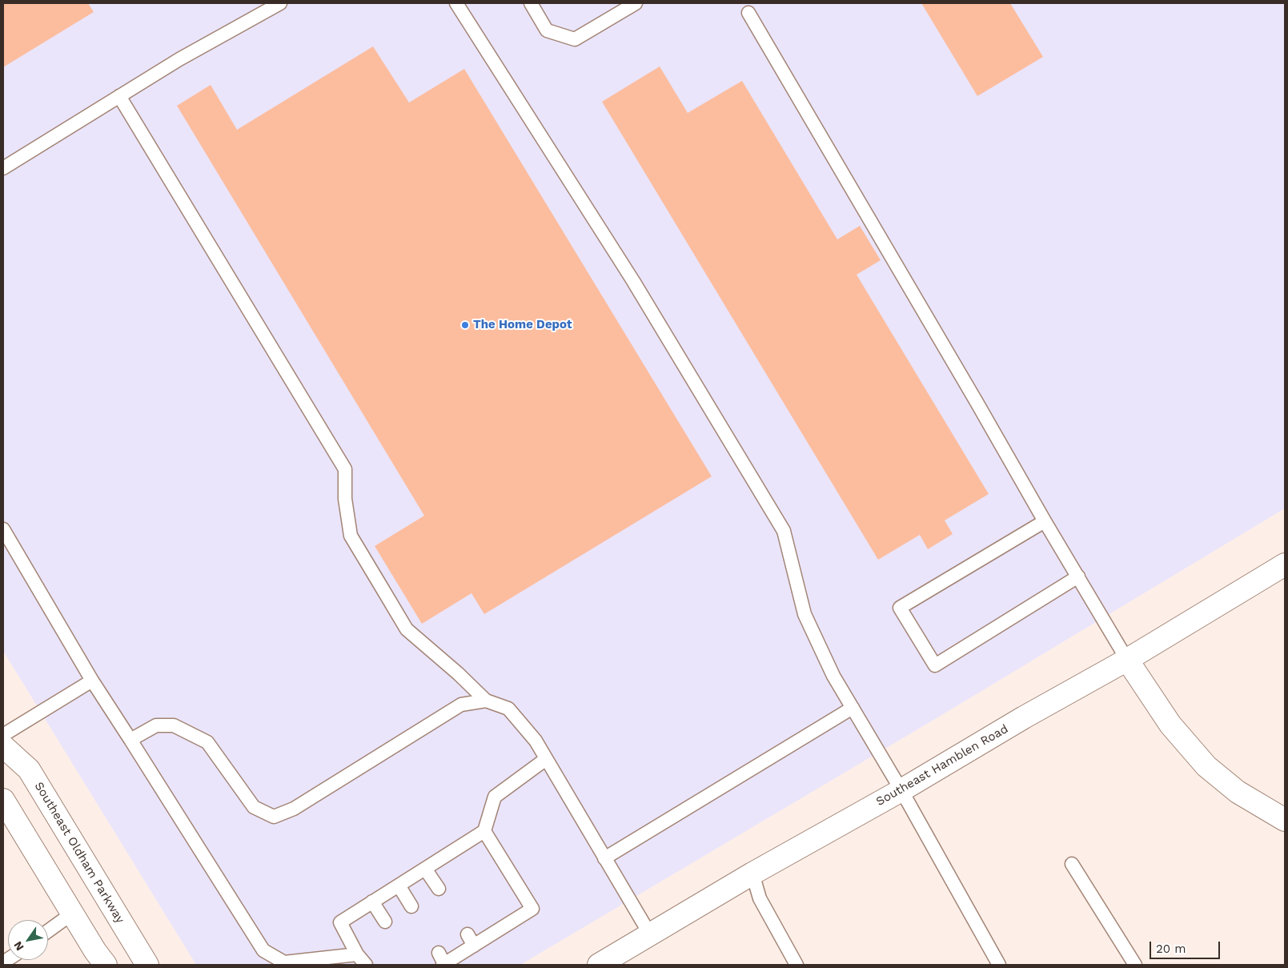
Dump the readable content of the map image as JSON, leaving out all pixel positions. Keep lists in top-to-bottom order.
{
  "streets": {
    "main road": ["Southeast Hamblen Road", "Southeast Oldham Parkway"]
  },
  "places": ["The Home Depot"],
  "scale_bar": "20 m",
  "north": "bottom left"
}
